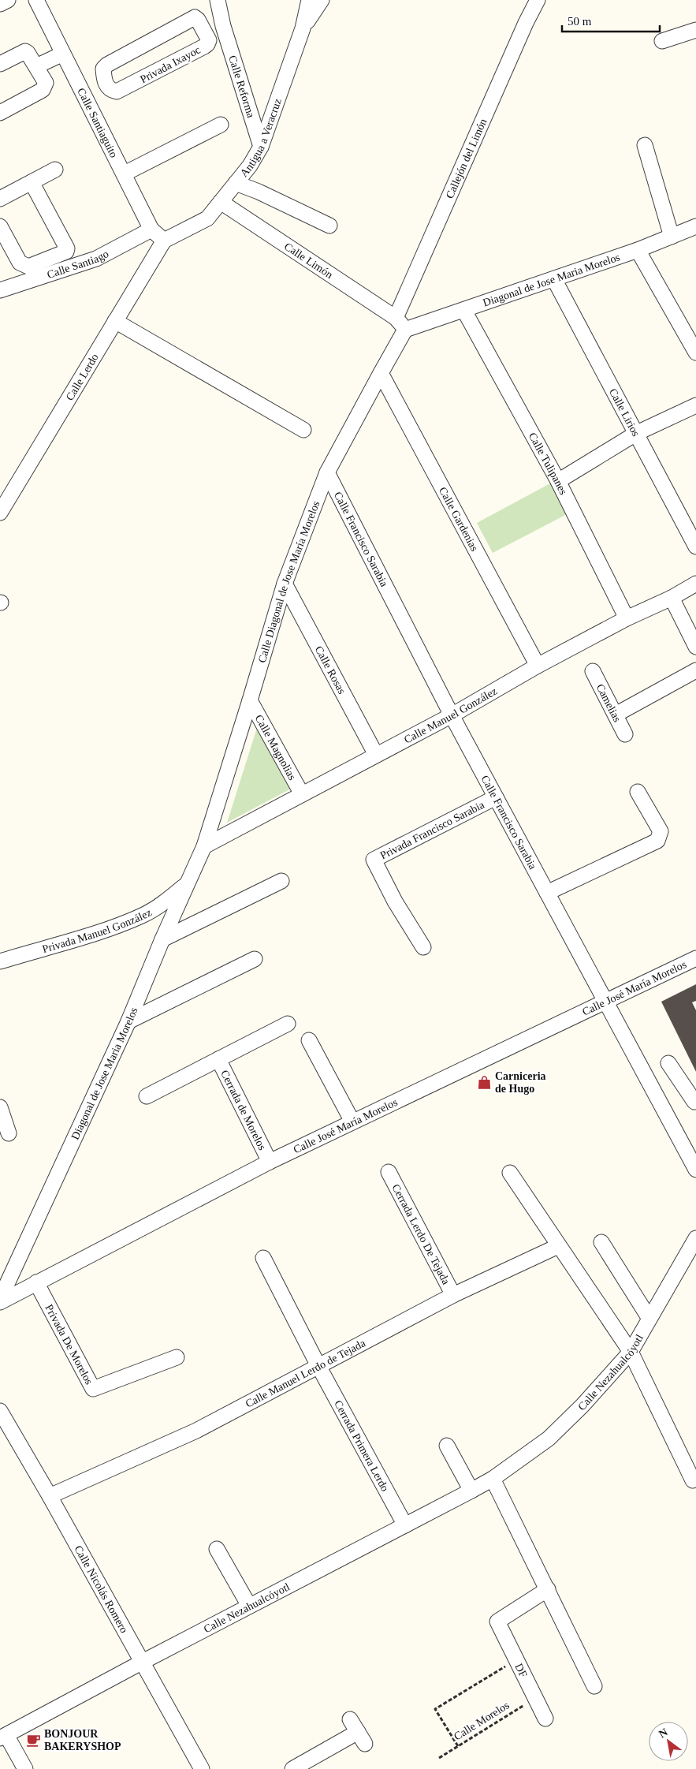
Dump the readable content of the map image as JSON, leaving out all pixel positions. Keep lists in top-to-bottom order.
{
  "streets": {
    "street": [
      "Privada Ixayoc",
      "Calle Reforma",
      "Calle Santiaguito",
      "Antigua a Veracruz",
      "Callejón del Limón",
      "Calle Limón",
      "Calle Santiago",
      "Diagonal de Jose Maria Morelos",
      "Calle Lerdo",
      "Calle Lirios",
      "Calle Tulipanes",
      "Calle Gardenias",
      "Calle Francisco Sarabia",
      "Calle Diagonal de Jose María Morelos",
      "Calle Rosas",
      "Camelias",
      "Calle Manuel González",
      "Calle Magnolias",
      "Privada Francisco Sarabia",
      "Privada Manuel González",
      "Calle José María Morelos",
      "Cerrada de Morelos",
      "Cerrada Lerdo De Tejada",
      "Privada De Morelos",
      "Calle Nezahualcóyotl",
      "Calle Manuel Lerdo de Tejada",
      "Cerrada Primera Lerdo",
      "Calle Nicolás Romero",
      "DF"
    ],
    "path": ["Calle Morelos"]
  },
  "crossings": [
    ["Calle Reforma", "Antigua a Veracruz"],
    ["Calle Santiaguito", "Antigua a Veracruz"],
    ["Calle Santiaguito", "Calle Santiago"],
    ["Calle Santiaguito", "Calle Lerdo"],
    ["Antigua a Veracruz", "Calle Limón"],
    ["Antigua a Veracruz", "Calle Lerdo"],
    ["Callejón del Limón", "Calle Limón"],
    ["Calle Limón", "Diagonal de Jose Maria Morelos"],
    ["Calle Limón", "Calle Diagonal de Jose María Morelos"],
    ["Diagonal de Jose Maria Morelos", "Calle Lirios"],
    ["Diagonal de Jose Maria Morelos", "Calle Tulipanes"],
    ["Diagonal de Jose Maria Morelos", "Calle Diagonal de Jose María Morelos"],
    ["Diagonal de Jose Maria Morelos", "Calle Manuel González"],
    ["Diagonal de Jose Maria Morelos", "Privada Manuel González"],
    ["Diagonal de Jose Maria Morelos", "Calle José María Morelos"],
    ["Calle Tulipanes", "Calle Manuel González"],
    ["Calle Gardenias", "Calle Diagonal de Jose María Morelos"],
    ["Calle Gardenias", "Calle Manuel González"],
    ["Calle Francisco Sarabia", "Calle Diagonal de Jose María Morelos"],
    ["Calle Francisco Sarabia", "Calle Manuel González"],
    ["Calle Francisco Sarabia", "Privada Francisco Sarabia"],
    ["Calle Francisco Sarabia", "Calle José María Morelos"],
    ["Calle Diagonal de Jose María Morelos", "Calle Rosas"],
    ["Calle Diagonal de Jose María Morelos", "Calle Manuel González"],
    ["Calle Diagonal de Jose María Morelos", "Calle Magnolias"],
    ["Calle Rosas", "Calle Manuel González"],
    ["Calle Manuel González", "Calle Magnolias"],
    ["Calle José María Morelos", "Cerrada de Morelos"],
    ["Calle José María Morelos", "Privada De Morelos"],
    ["Cerrada Lerdo De Tejada", "Calle Manuel Lerdo de Tejada"],
    ["Calle Nezahualcóyotl", "Cerrada Primera Lerdo"],
    ["Calle Nezahualcóyotl", "Calle Nicolás Romero"],
    ["Calle Manuel Lerdo de Tejada", "Cerrada Primera Lerdo"],
    ["Calle Manuel Lerdo de Tejada", "Calle Nicolás Romero"],
    ["DF", "Calle Morelos"]
  ],
  "places": {
    "shop": ["Carniceria de Hugo"],
    "cafe": ["BONJOUR BAKERYSHOP"]
  },
  "scale_bar": "50 m",
  "north": "top left"
}
